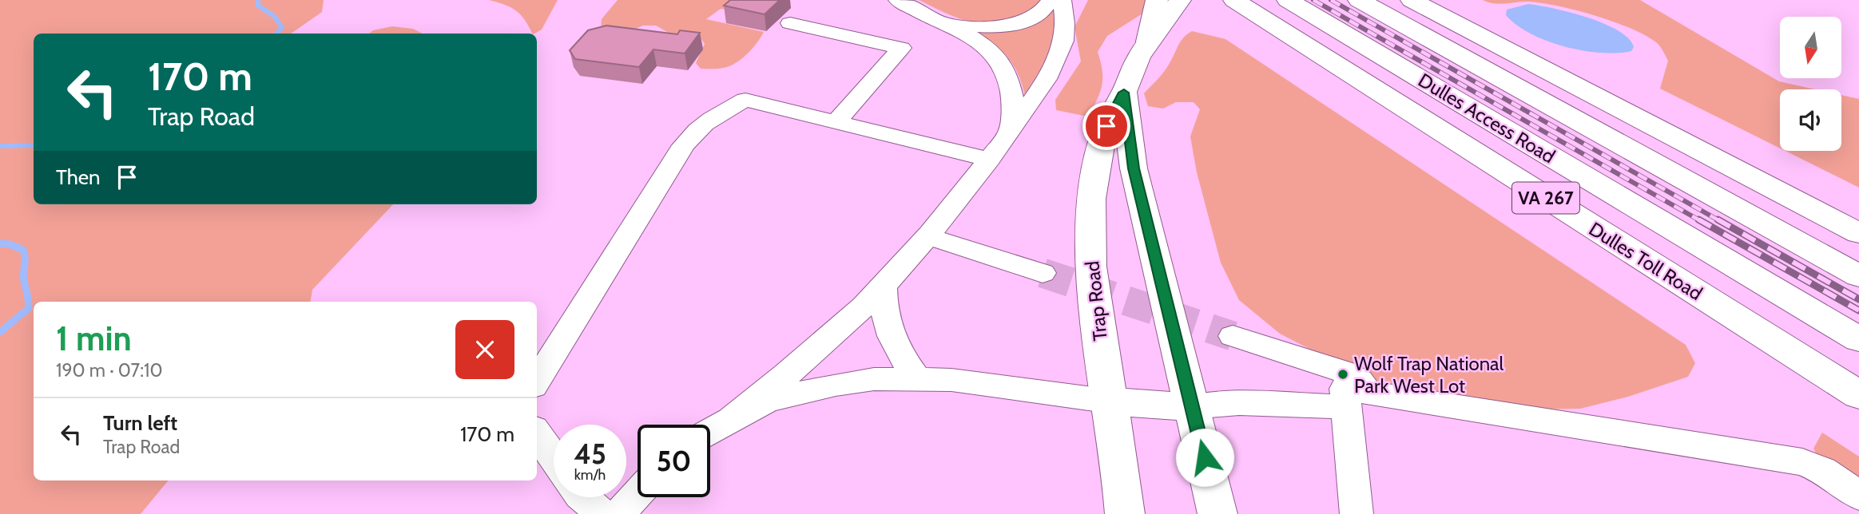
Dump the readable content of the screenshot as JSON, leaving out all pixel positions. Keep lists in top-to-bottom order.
{
  "streets": {
    "main road": [
      "Dulles Access Road",
      "VA 267",
      "Dulles Toll Road",
      "Trap Road"
    ]
  },
  "places": ["Wolf Trap National Park West Lot"],
  "north": "bottom",
  "page": {
    "turn": ["170 m", "Trap Road"],
    "then": "Then",
    "heading": ["1 min", "190 m · 07:10"],
    "list": [
      {
        "name": "Turn left",
        "note": "Trap Road",
        "value": "170 m"
      }
    ],
    "speed": "45 km/h",
    "limit": "50"
  }
}
